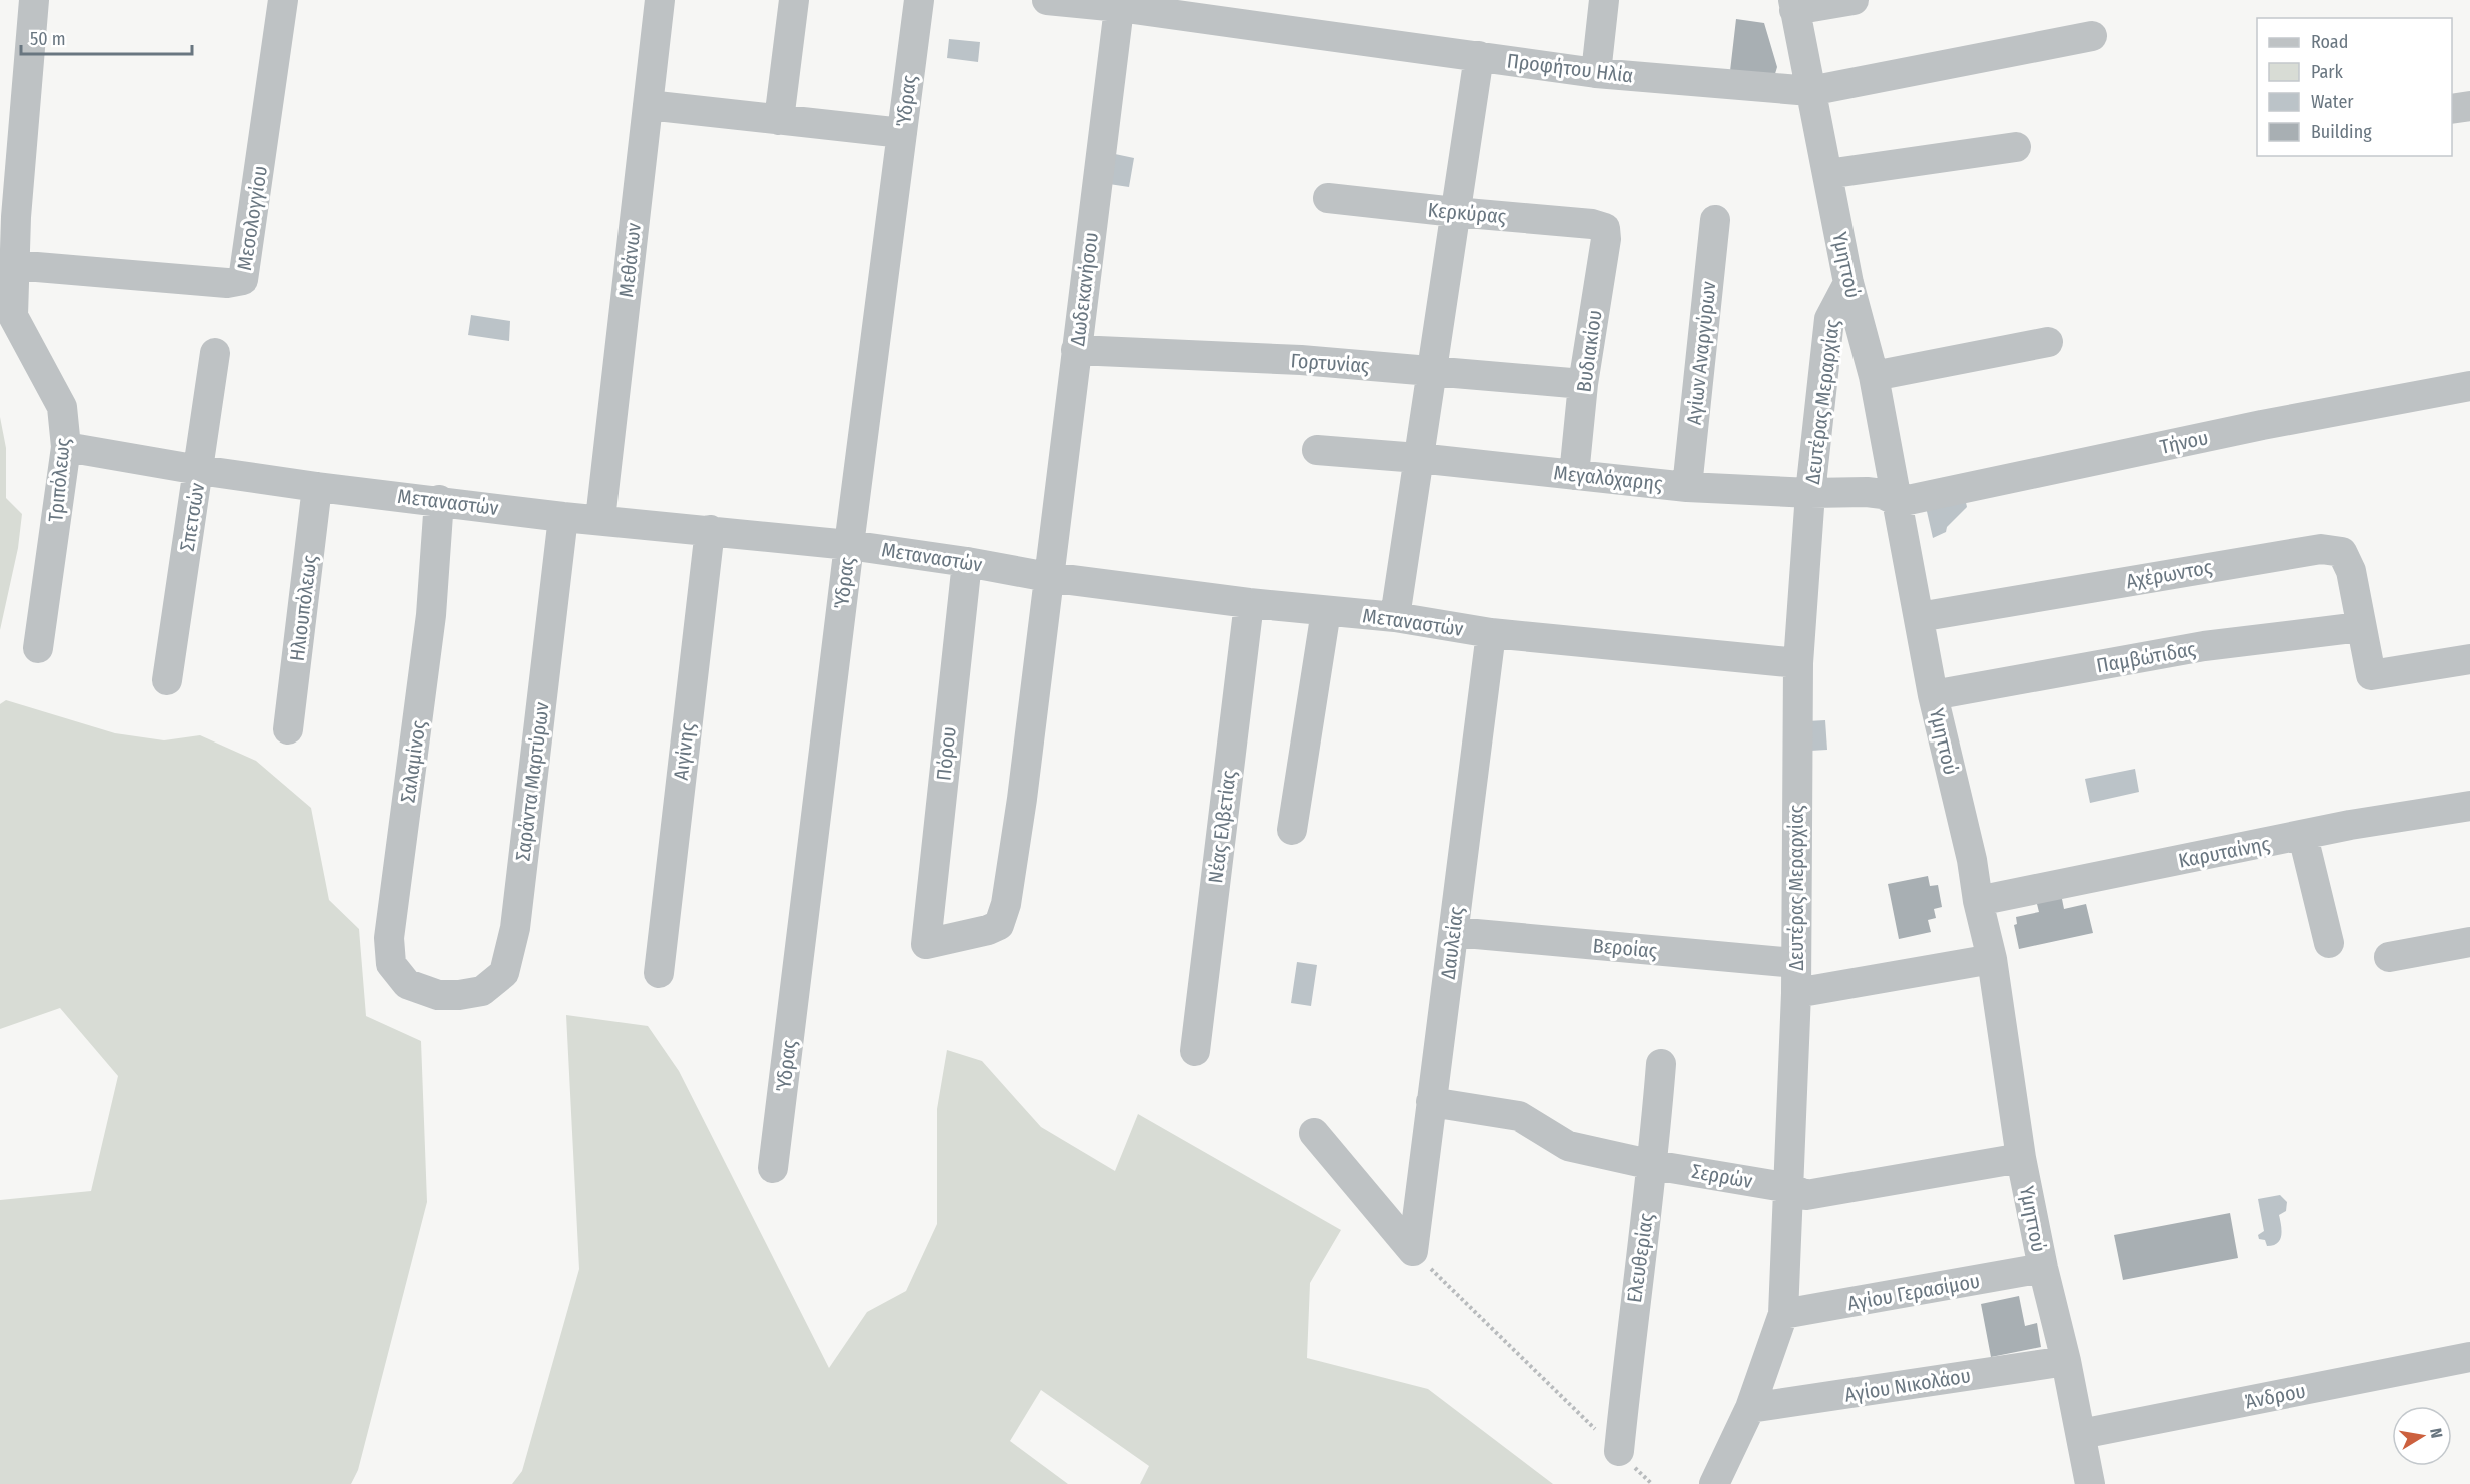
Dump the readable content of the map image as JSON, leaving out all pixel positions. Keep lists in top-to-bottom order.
{
  "streets": {
    "street": [
      "Προφήτου Ηλία",
      "Ύδρας",
      "Κερκύρας",
      "Μεσολογγίου",
      "Μεθάνων",
      "Υμηττού",
      "Δωδεκανήσου",
      "Βυδιακίου",
      "Αγίων Αναργύρων",
      "Γορτυνίας",
      "Δευτέρας Μεραρχίας",
      "Τήνου",
      "Μεγαλόχαρης",
      "Τριπόλεως",
      "Μεταναστών",
      "Σπετσών",
      "Αχέρωντος",
      "Ηλιουπόλεως",
      "Παμβώτιδας",
      "Αιγίνης",
      "Πόρου",
      "Σαλαμίνος",
      "Σαράντα Μαρτύρων",
      "Νέας Ελβετίας",
      "Καρυταίνης",
      "Δαυλείας",
      "Βεροίας",
      "Σερρών",
      "Ελευθερίας",
      "Αγίου Γερασίμου",
      "Αγίου Νικολάου",
      "Άνδρου"
    ]
  },
  "crossings": [
    ["Προφήτου Ηλία", "Υμηττού"],
    ["Προφήτου Ηλία", "Δωδεκανήσου"],
    ["Ύδρας", "Μεταναστών"],
    ["Κερκύρας", "Βυδιακίου"],
    ["Μεσολογγίου", "Τριπόλεως"],
    ["Μεθάνων", "Μεταναστών"],
    ["Υμηττού", "Δευτέρας Μεραρχίας"],
    ["Υμηττού", "Τήνου"],
    ["Υμηττού", "Μεγαλόχαρης"],
    ["Υμηττού", "Αχέρωντος"],
    ["Υμηττού", "Παμβώτιδας"],
    ["Υμηττού", "Καρυταίνης"],
    ["Υμηττού", "Σερρών"],
    ["Υμηττού", "Αγίου Γερασίμου"],
    ["Υμηττού", "Αγίου Νικολάου"],
    ["Υμηττού", "Άνδρου"],
    ["Δωδεκανήσου", "Γορτυνίας"],
    ["Δωδεκανήσου", "Μεταναστών"],
    ["Δωδεκανήσου", "Πόρου"],
    ["Βυδιακίου", "Γορτυνίας"],
    ["Βυδιακίου", "Μεγαλόχαρης"],
    ["Αγίων Αναργύρων", "Μεγαλόχαρης"],
    ["Δευτέρας Μεραρχίας", "Μεγαλόχαρης"],
    ["Δευτέρας Μεραρχίας", "Μεταναστών"],
    ["Δευτέρας Μεραρχίας", "Βεροίας"],
    ["Δευτέρας Μεραρχίας", "Σερρών"],
    ["Δευτέρας Μεραρχίας", "Αγίου Γερασίμου"],
    ["Δευτέρας Μεραρχίας", "Αγίου Νικολάου"],
    ["Τήνου", "Μεγαλόχαρης"],
    ["Τριπόλεως", "Μεταναστών"],
    ["Μεταναστών", "Σπετσών"],
    ["Μεταναστών", "Ηλιουπόλεως"],
    ["Μεταναστών", "Αιγίνης"],
    ["Μεταναστών", "Πόρου"],
    ["Μεταναστών", "Σαλαμίνος"],
    ["Μεταναστών", "Σαράντα Μαρτύρων"],
    ["Μεταναστών", "Νέας Ελβετίας"],
    ["Μεταναστών", "Δαυλείας"],
    ["Αχέρωντος", "Παμβώτιδας"],
    ["Σαλαμίνος", "Σαράντα Μαρτύρων"],
    ["Δαυλείας", "Βεροίας"],
    ["Δαυλείας", "Σερρών"],
    ["Σερρών", "Ελευθερίας"]
  ],
  "legend": [
    "Road",
    "Park",
    "Water",
    "Building"
  ],
  "scale_bar": "50 m",
  "north": "right"
}
